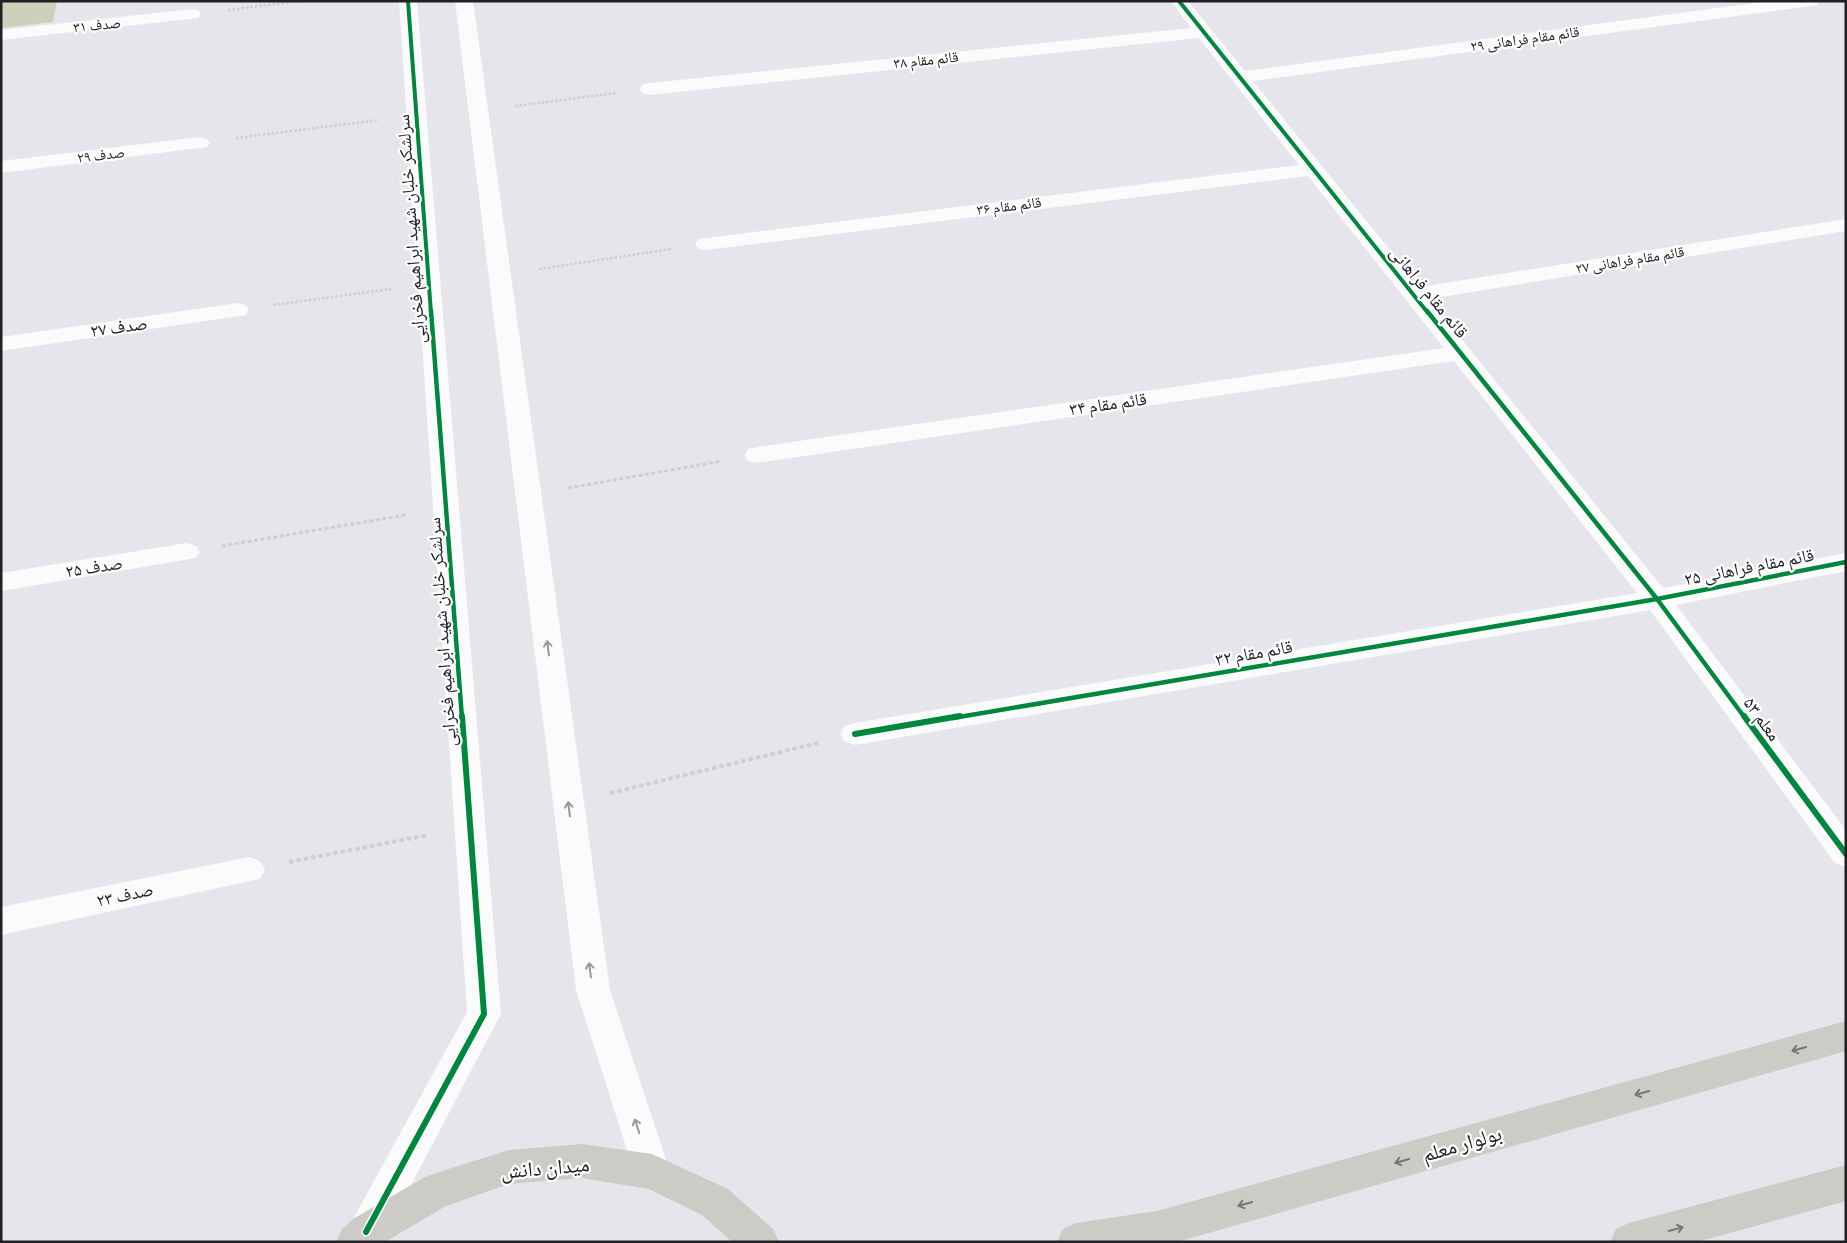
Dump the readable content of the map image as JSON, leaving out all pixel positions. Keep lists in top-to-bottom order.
{
  "streets": {
    "main road": ["بولوار معلم", "میدان دانش"],
    "street": [
      "صدف ۳۱",
      "قائم مقام فراهانی ۲۹",
      "قائم مقام ۳۸",
      "صدف ۲۹",
      "قائم مقام ۳۶",
      "سرلشکر خلبان شهید ابراهیم فخرایی",
      "قائم مقام فراهانی ۲۷",
      "قائم مقام فراهانی",
      "صدف ۲۷",
      "قائم مقام ۳۴",
      "صدف ۲۵",
      "قائم مقام فراهانی ۲۵",
      "قائم مقام ۳۲",
      "معلم ۵۳",
      "صدف ۲۳"
    ]
  },
  "crossings": [
    ["قائم مقام فراهانی ۲۹", "قائم مقام فراهانی"],
    ["قائم مقام ۳۸", "قائم مقام فراهانی"],
    ["قائم مقام ۳۶", "قائم مقام فراهانی"],
    ["سرلشکر خلبان شهید ابراهیم فخرایی", "میدان دانش"],
    ["قائم مقام فراهانی ۲۷", "قائم مقام فراهانی"],
    ["قائم مقام فراهانی", "قائم مقام ۳۴"],
    ["قائم مقام فراهانی", "قائم مقام فراهانی ۲۵"],
    ["قائم مقام فراهانی", "قائم مقام ۳۲"],
    ["قائم مقام فراهانی", "معلم ۵۳"],
    ["قائم مقام فراهانی ۲۵", "قائم مقام ۳۲"],
    ["قائم مقام فراهانی ۲۵", "معلم ۵۳"],
    ["قائم مقام ۳۲", "معلم ۵۳"]
  ],
  "one_way": ["بولوار معلم"]
}
